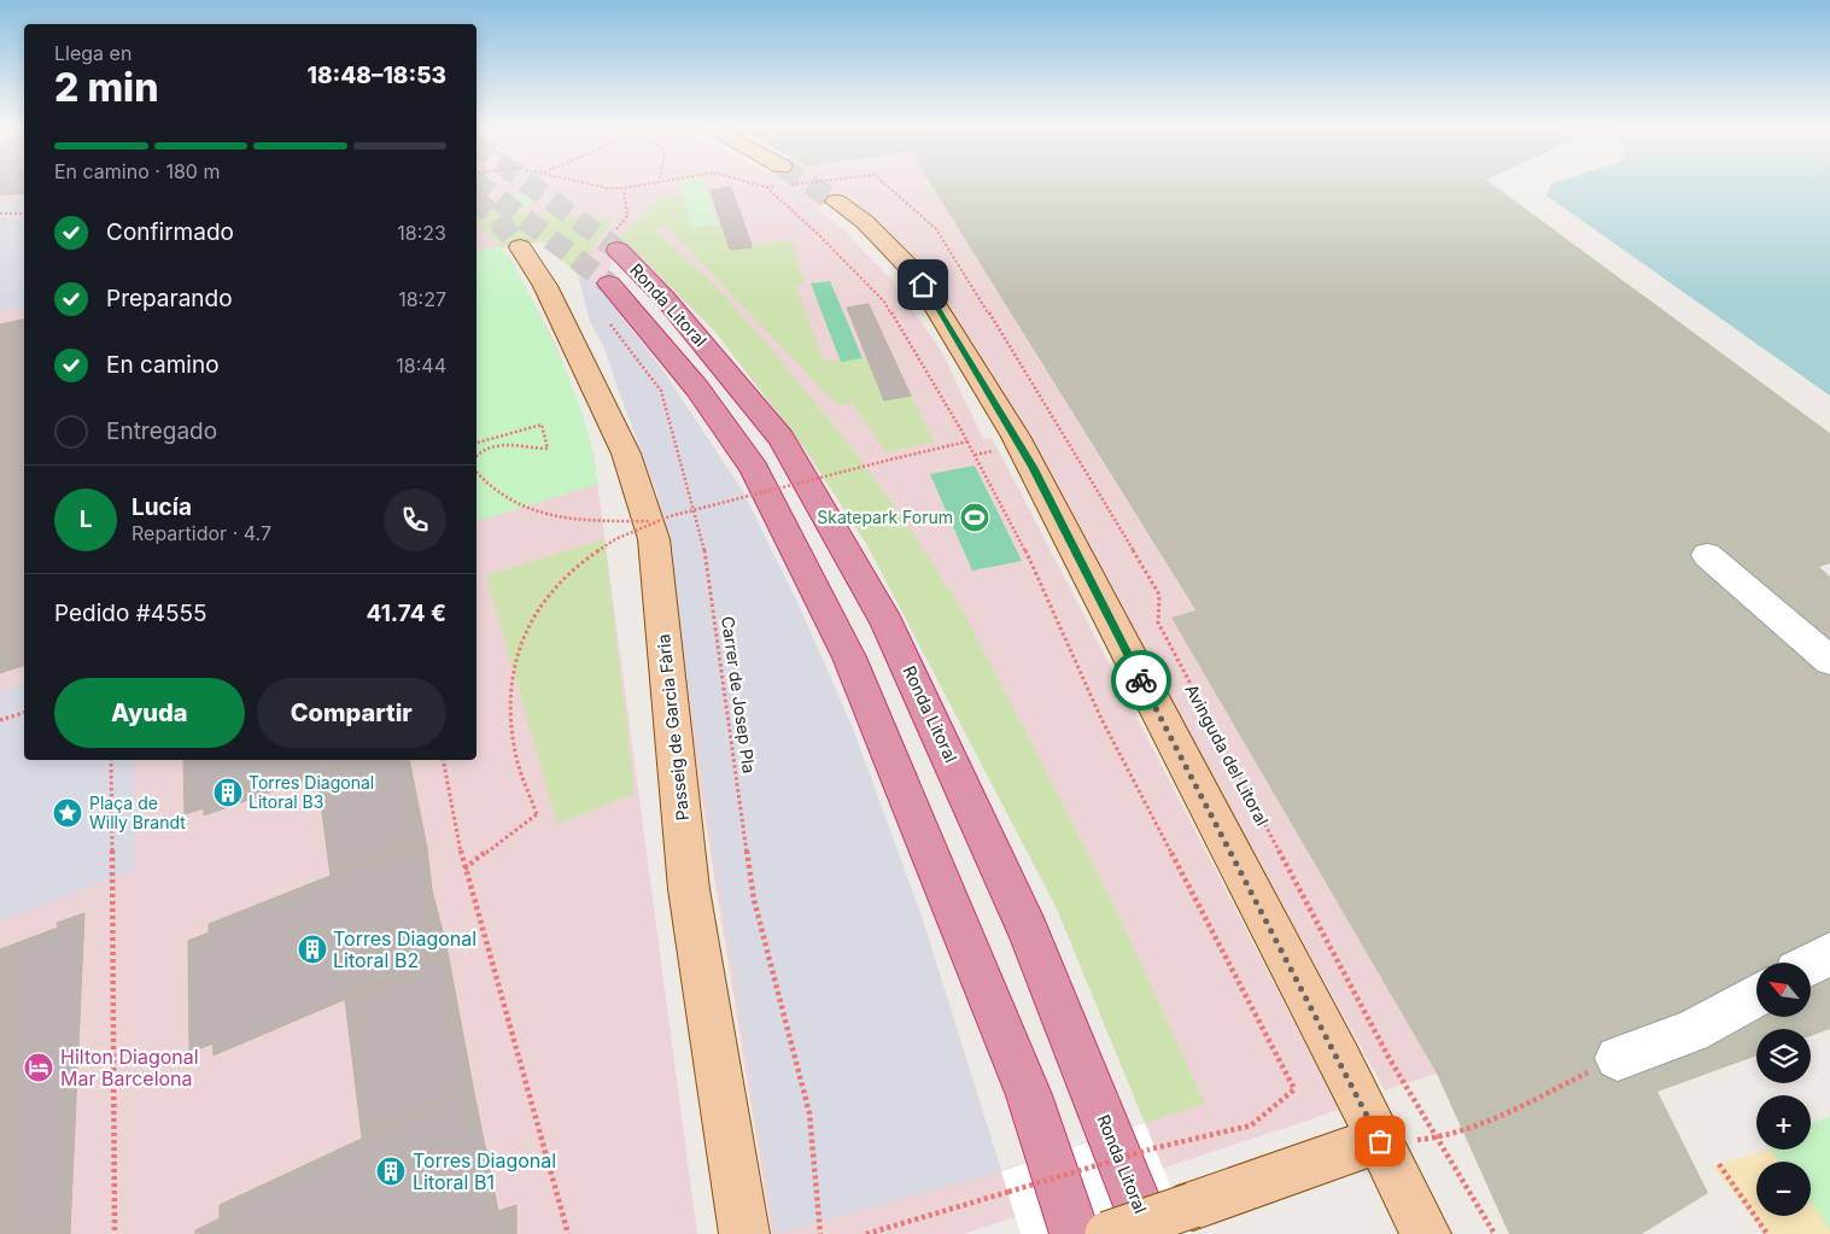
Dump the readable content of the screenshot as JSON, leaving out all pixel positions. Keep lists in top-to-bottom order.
{
  "streets": {
    "highway": ["Ronda Litoral"],
    "main road": ["Passeig de Garcia Fària"],
    "path": ["Carrer de Josep Pla", "Avinguda del Litoral"]
  },
  "places": {
    "sports": ["Skatepark Forum"],
    "building": ["Torres Diagonal Litoral B3", "Torres Diagonal Litoral B2", "Torres Diagonal Litoral B1"],
    "place": ["Plaça de Willy Brandt"],
    "hotel": ["Hilton Diagonal Mar Barcelona"]
  },
  "north": "top left",
  "page": {
    "heading": ["2 min", "Llega en", "18:48–18:53"],
    "panel": [
      "Lucía",
      "Repartidor · 4.7",
      "Pedido #4555",
      "41.74 €"
    ],
    "bar": "En camino · 180 m",
    "list": [
      ["Confirmado", "18:23"],
      ["Preparando", "18:27"],
      ["En camino", "18:44"],
      "Entregado"
    ],
    "round": "L",
    "buttons": ["Ayuda", "Compartir"],
    "map_buttons": ["+", "−"]
  }
}
